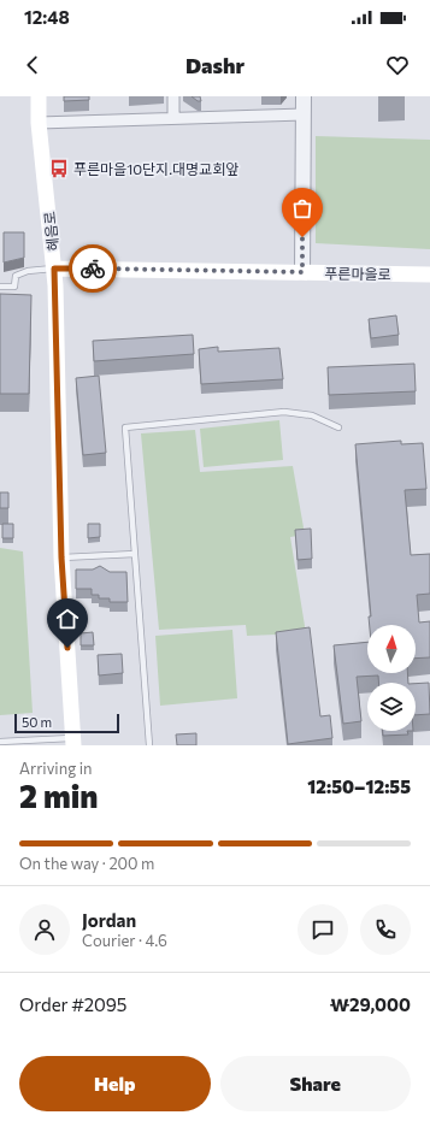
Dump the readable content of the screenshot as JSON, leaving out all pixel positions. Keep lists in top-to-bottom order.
{
  "streets": {
    "main road": ["혜음로", "푸른마을로"]
  },
  "crossings": [
    ["혜음로", "푸른마을로"]
  ],
  "places": {
    "bus stop": ["푸른마을10단지.대명교회앞"]
  },
  "scale_bar": "50 m",
  "north": "top",
  "page": {
    "status": "12:48",
    "header": "Dashr",
    "scale": "50 m",
    "heading": ["2 min", "Arriving in", "12:50–12:55"],
    "panel": [
      "Jordan",
      "Courier · 4.6",
      "Order #2095",
      "₩29,000"
    ],
    "bar": "On the way · 200 m",
    "buttons": ["Help", "Share"]
  }
}
